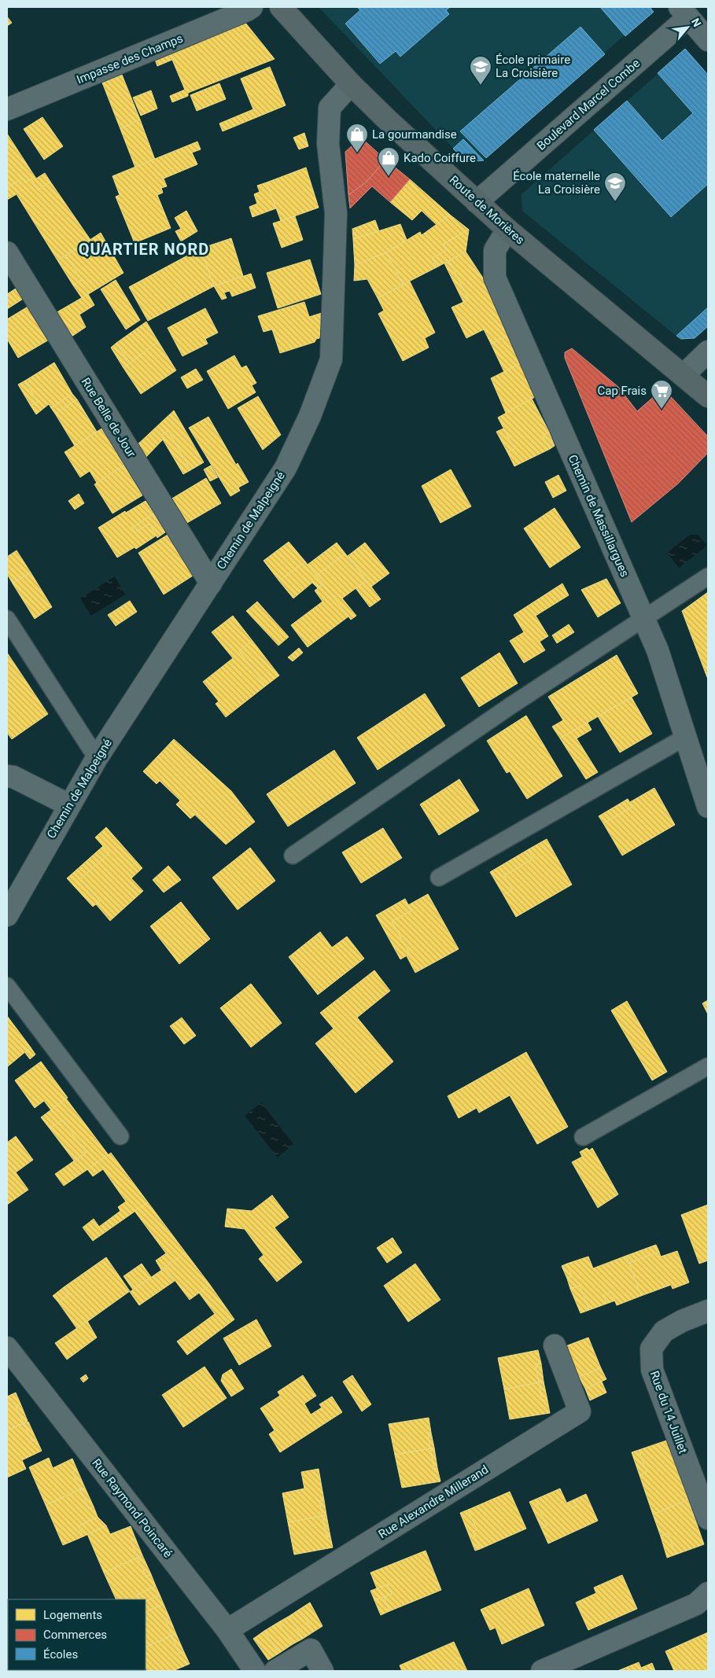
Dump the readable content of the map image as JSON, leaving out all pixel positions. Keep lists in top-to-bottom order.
{
  "streets": {
    "main road": ["Route de Morières"],
    "street": [
      "Impasse des Champs",
      "Boulevard Marcel Combe",
      "Rue Belle de Jour",
      "Chemin de Massillargues",
      "Chemin de Malpeigné",
      "Rue du 14 Juillet",
      "Rue Alexandre Millerand",
      "Rue Raymond Poincaré"
    ]
  },
  "crossings": [
    ["Boulevard Marcel Combe", "Route de Morières"],
    ["Route de Morières", "Chemin de Massillargues"],
    ["Route de Morières", "Chemin de Malpeigné"],
    ["Rue Belle de Jour", "Chemin de Malpeigné"],
    ["Rue Alexandre Millerand", "Rue Raymond Poincaré"]
  ],
  "districts": ["QUARTIER NORD"],
  "places": {
    "school or university": ["École primaire La Croisière", "École maternelle La Croisière"],
    "shop": ["La gourmandise", "Kado Coiffure"],
    "supermarket": ["Cap Frais"]
  },
  "legend": ["Logements", "Commerces", "Écoles"],
  "north": "top right"
}
